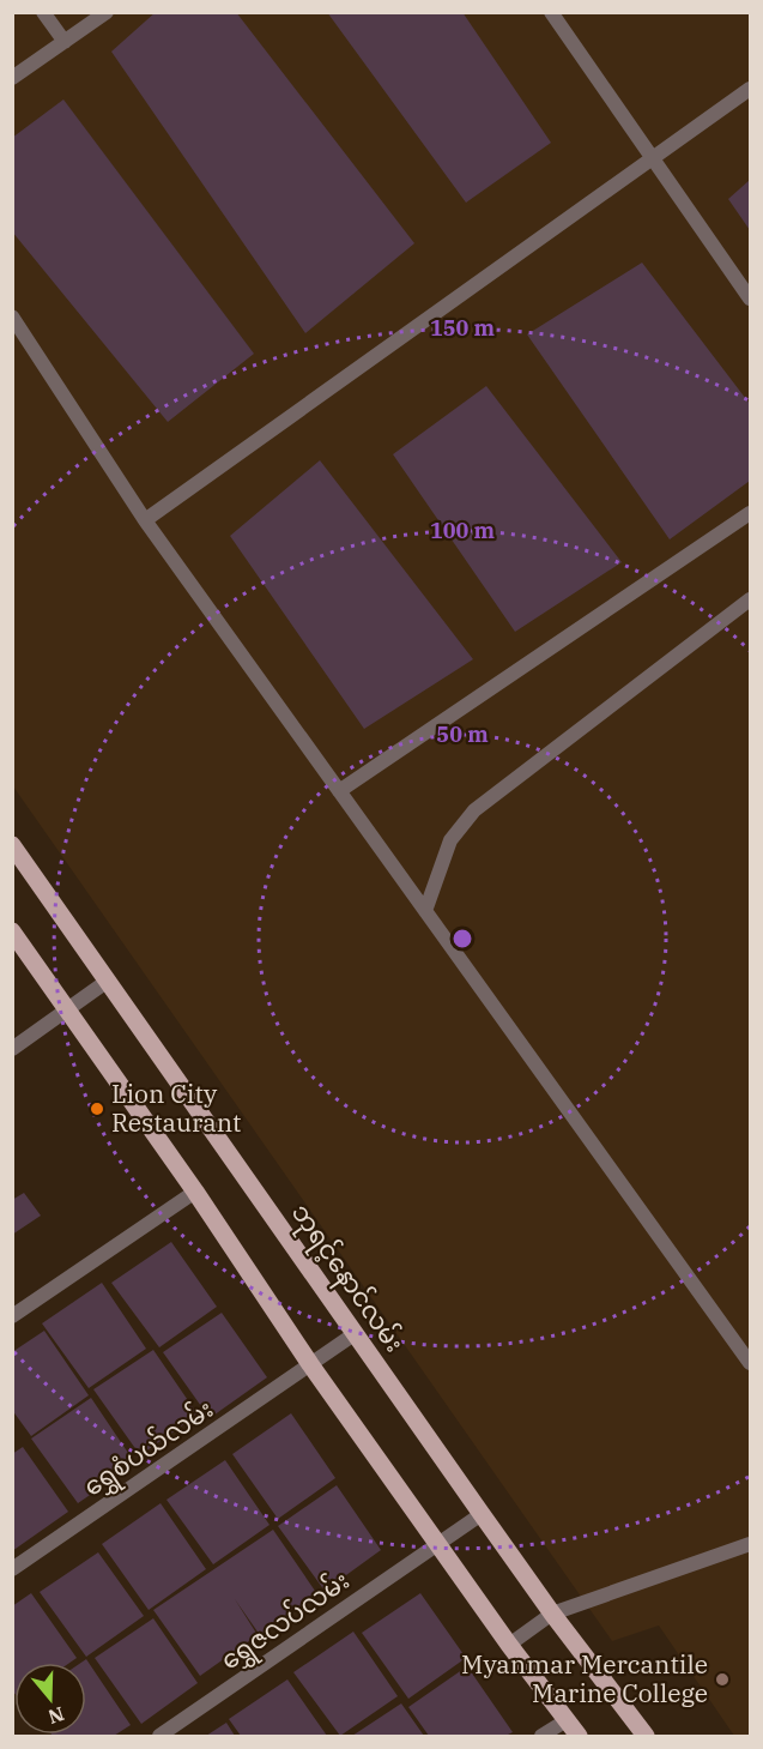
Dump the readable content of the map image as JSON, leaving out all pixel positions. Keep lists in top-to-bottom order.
{
  "streets": {
    "main road": ["ဘုရင့်နောင်လမ်း"],
    "street": ["ရွှေစံပယ်လမ်း", "ရွှေဇလပ်လမ်း"]
  },
  "crossings": [
    ["ဘုရင့်နောင်လမ်း", "ရွှေစံပယ်လမ်း"],
    ["ဘုရင့်နောင်လမ်း", "ရွှေဇလပ်လမ်း"]
  ],
  "places": ["Lion City Restaurant", "Myanmar Mercantile Marine College"],
  "north": "bottom",
  "rings": ["150 m", "100 m", "50 m"]
}
